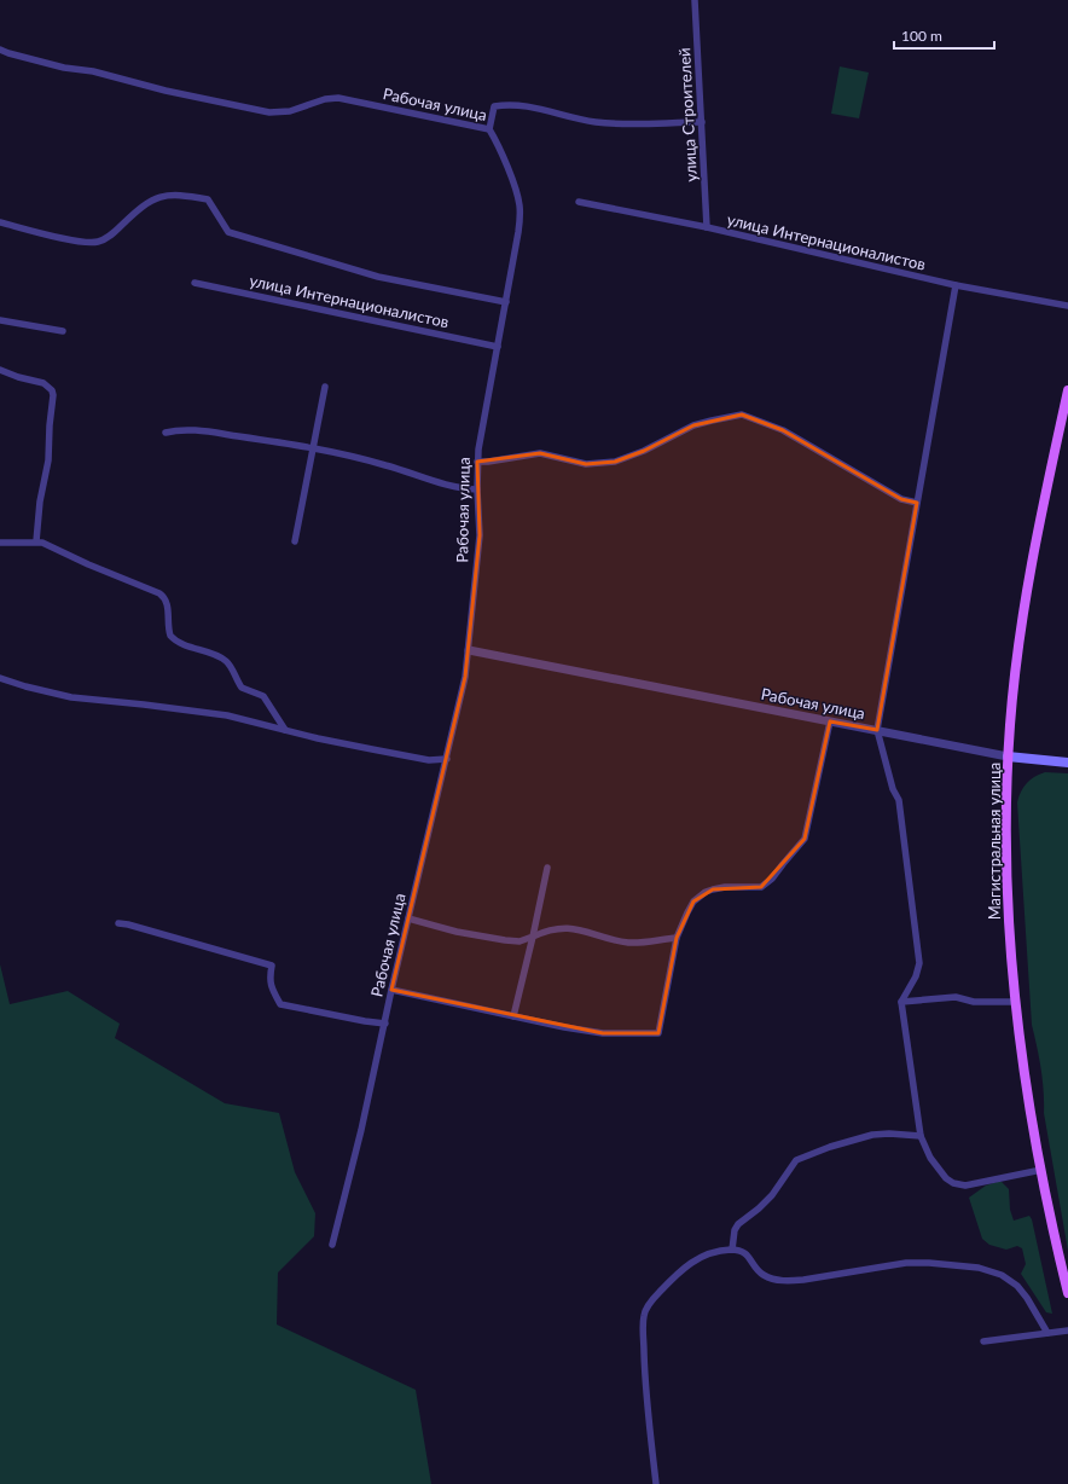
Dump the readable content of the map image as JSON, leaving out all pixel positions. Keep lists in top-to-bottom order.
{
  "streets": {
    "main road": ["Рабочая улица", "Магистральная улица"],
    "street": ["улица Строителей", "улица Интернационалистов"]
  },
  "crossings": [
    ["Рабочая улица", "улица Интернационалистов"],
    ["Рабочая улица", "Магистральная улица"],
    ["улица Строителей", "улица Интернационалистов"]
  ],
  "scale_bar": "100 m"
}
